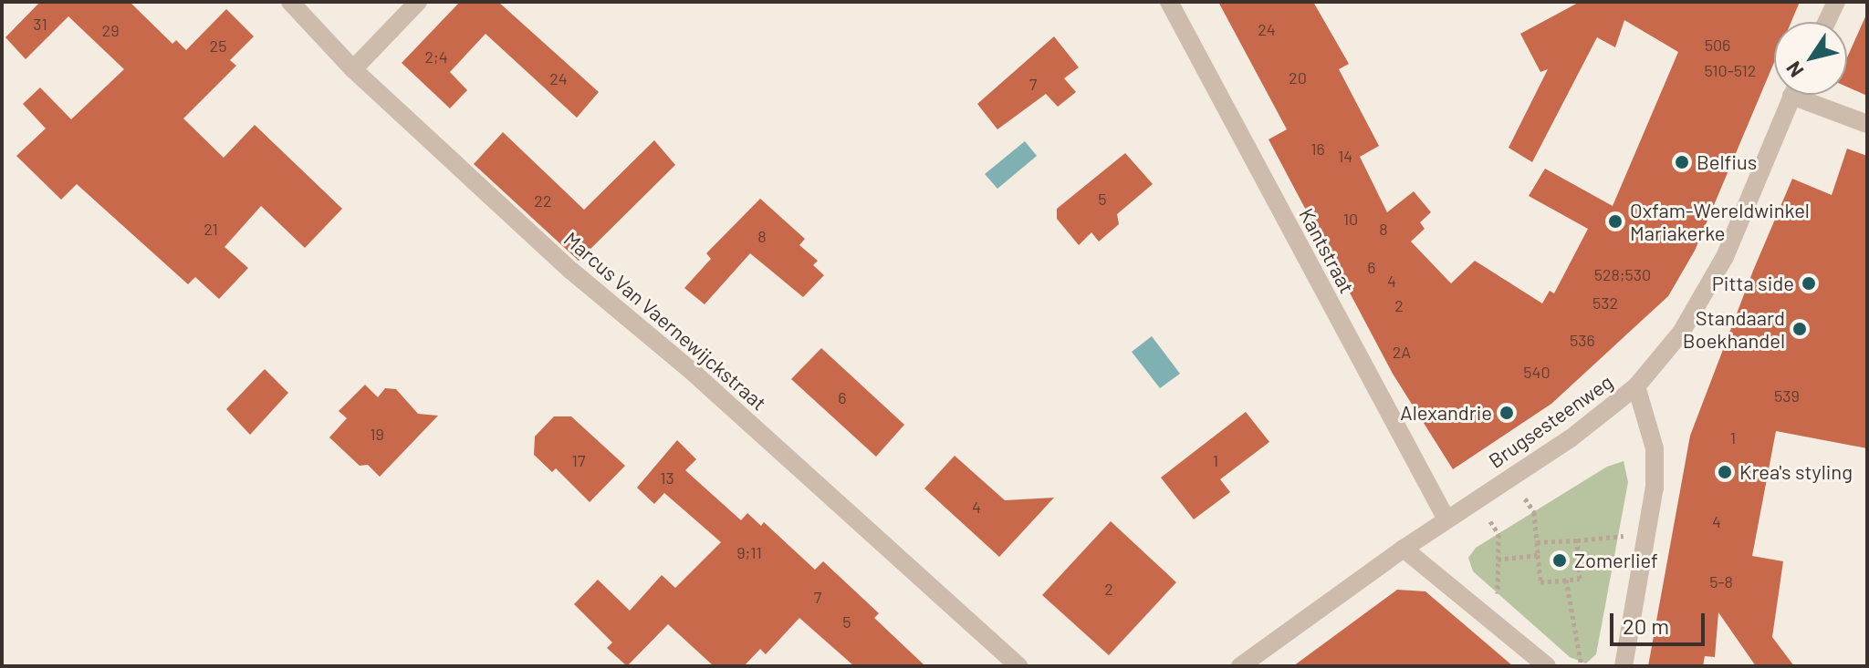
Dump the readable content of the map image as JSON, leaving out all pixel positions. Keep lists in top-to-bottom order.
{
  "streets": {
    "street": ["Kantstraat", "Marcus Van Vaernewijckstraat", "Brugsesteenweg"]
  },
  "crossings": [
    ["Kantstraat", "Brugsesteenweg"]
  ],
  "places": [
    "Belfius",
    "Oxfam-Wereldwinkel Mariakerke",
    "Pitta side",
    "Standaard Boekhandel",
    "Alexandrie",
    "Krea's styling",
    "Zomerlief"
  ],
  "house_numbers": [
    "31",
    "24",
    "29",
    "506",
    "25",
    "2;4",
    "510-512",
    "20",
    "24",
    "7",
    "16",
    "14",
    "5",
    "22",
    "10",
    "21",
    "8",
    "8",
    "6",
    "528;530",
    "4",
    "532",
    "2",
    "536",
    "2A",
    "540",
    "539",
    "6",
    "19",
    "1",
    "17",
    "1",
    "13",
    "4",
    "4",
    "9;11",
    "5-8",
    "2",
    "7",
    "5"
  ],
  "scale_bar": "20 m",
  "north": "bottom left"
}
